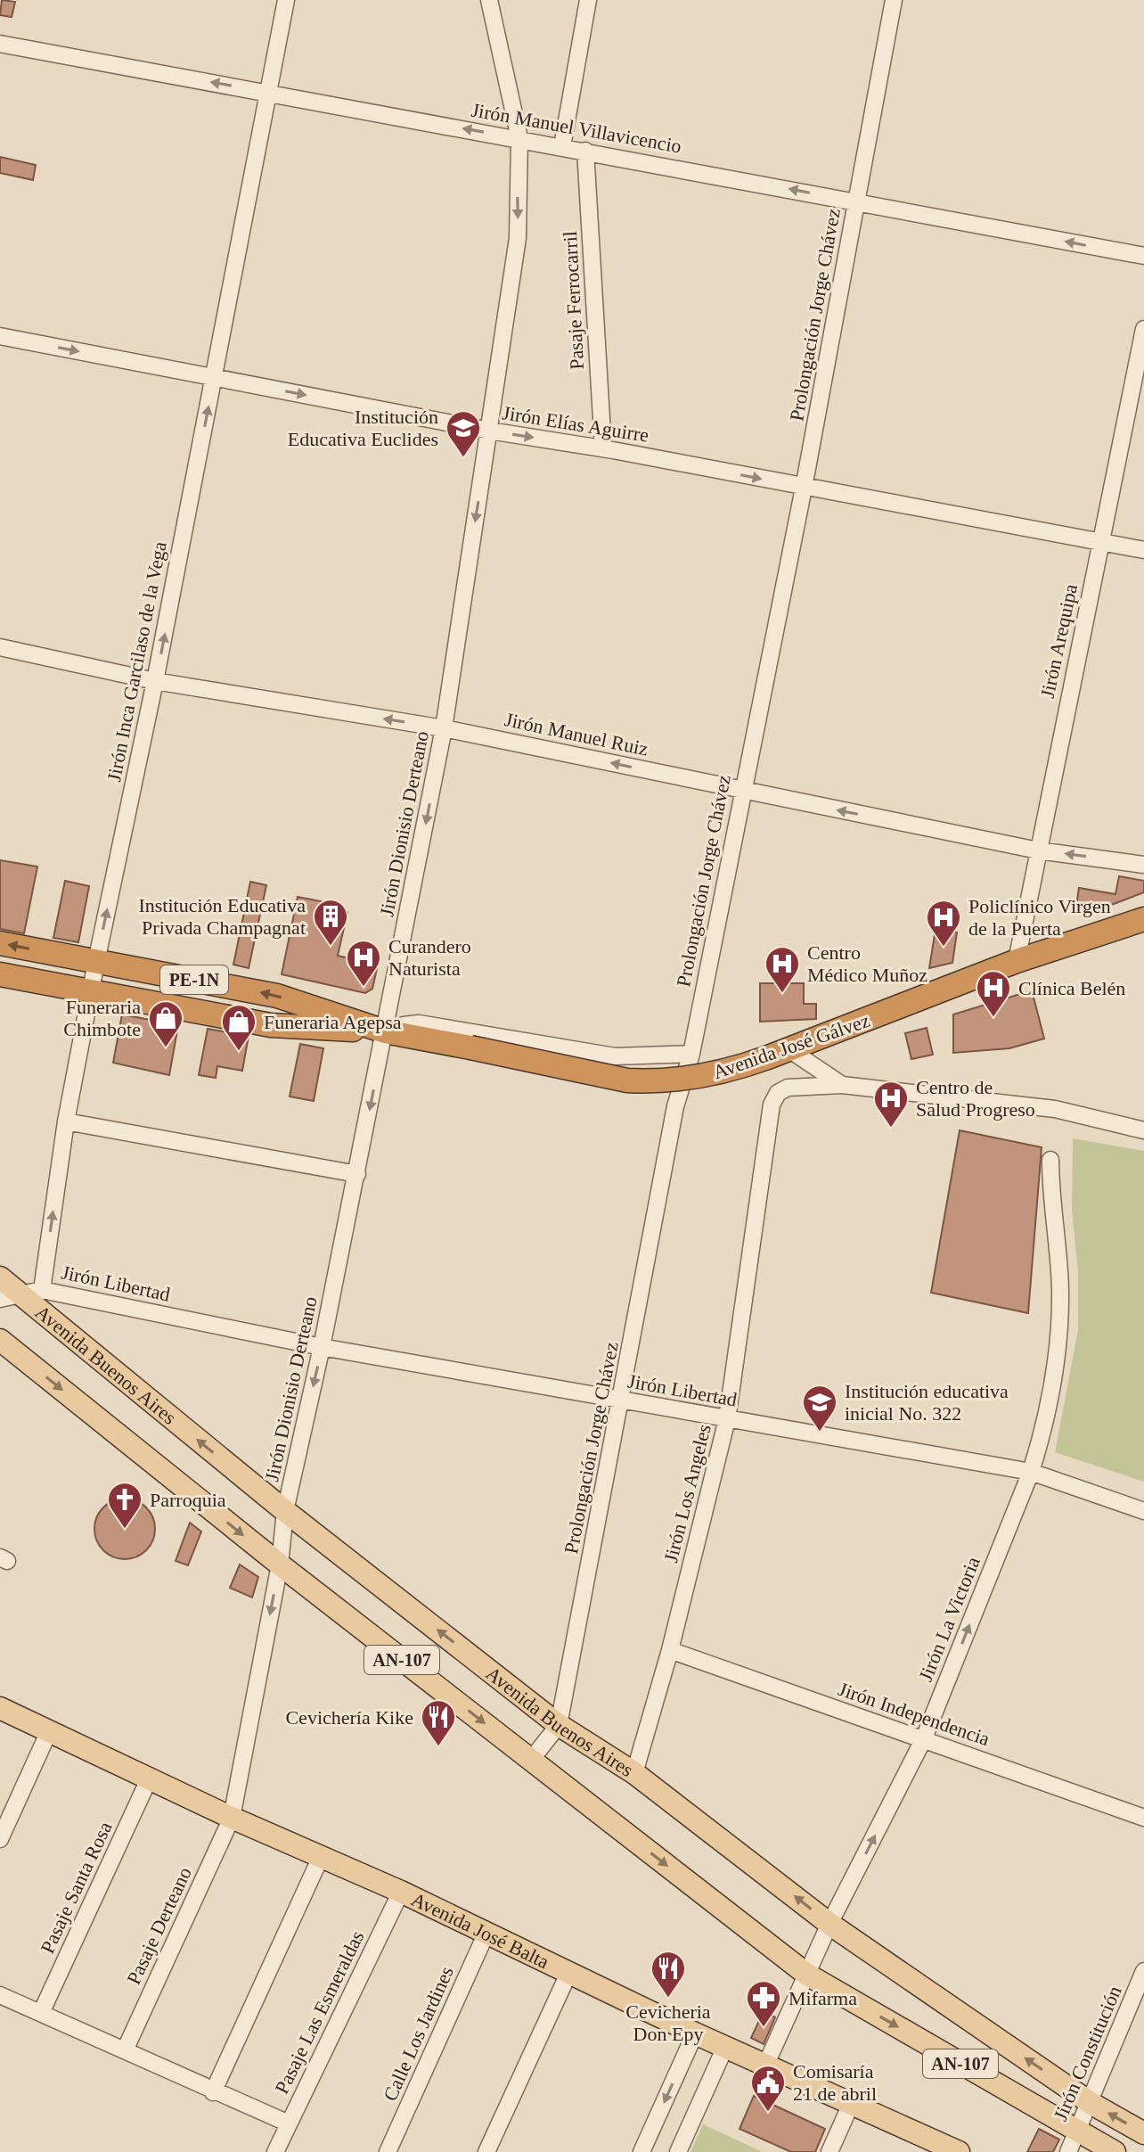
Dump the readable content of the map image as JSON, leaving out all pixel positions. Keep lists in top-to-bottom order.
{
  "streets": {
    "highway": ["PE-1N", "Avenida José Gálvez"],
    "main road": ["Avenida Buenos Aires", "AN-107", "Avenida José Balta"],
    "street": [
      "Jirón Manuel Villavicencio",
      "Pasaje Ferrocarril",
      "Prolongación Jorge Chávez",
      "Jirón Elías Aguirre",
      "Jirón Arequipa",
      "Jirón Inca Garcilaso de la Vega",
      "Jirón Manuel Ruiz",
      "Jirón Dionisio Derteano",
      "Jirón Libertad",
      "Jirón Los Angeles",
      "Jirón La Victoria",
      "Jirón Independencia",
      "Pasaje Santa Rosa",
      "Pasaje Derteano",
      "Pasaje Las Esmeraldas",
      "Calle Los Jardines",
      "Jirón Constitución"
    ]
  },
  "crossings": [
    ["Jirón Manuel Villavicencio", "Pasaje Ferrocarril"],
    ["Jirón Manuel Villavicencio", "Prolongación Jorge Chávez"],
    ["Jirón Manuel Villavicencio", "Jirón Inca Garcilaso de la Vega"],
    ["Jirón Manuel Villavicencio", "Jirón Dionisio Derteano"],
    ["Pasaje Ferrocarril", "Jirón Elías Aguirre"],
    ["Prolongación Jorge Chávez", "Jirón Elías Aguirre"],
    ["Prolongación Jorge Chávez", "Jirón Manuel Ruiz"],
    ["Prolongación Jorge Chávez", "Jirón Libertad"],
    ["Prolongación Jorge Chávez", "Avenida Buenos Aires"],
    ["Prolongación Jorge Chávez", "AN-107"],
    ["Jirón Elías Aguirre", "Jirón Arequipa"],
    ["Jirón Elías Aguirre", "Jirón Inca Garcilaso de la Vega"],
    ["Jirón Elías Aguirre", "Jirón Dionisio Derteano"],
    ["Jirón Arequipa", "Jirón Manuel Ruiz"],
    ["Jirón Arequipa", "Avenida José Gálvez"],
    ["Jirón Inca Garcilaso de la Vega", "Jirón Manuel Ruiz"],
    ["Jirón Inca Garcilaso de la Vega", "Avenida José Gálvez"],
    ["Jirón Inca Garcilaso de la Vega", "Jirón Libertad"],
    ["Jirón Inca Garcilaso de la Vega", "Avenida Buenos Aires"],
    ["Jirón Manuel Ruiz", "Jirón Dionisio Derteano"],
    ["Jirón Dionisio Derteano", "Avenida José Gálvez"],
    ["Jirón Dionisio Derteano", "Jirón Libertad"],
    ["Jirón Dionisio Derteano", "Avenida Buenos Aires"],
    ["Jirón Dionisio Derteano", "AN-107"],
    ["Jirón Dionisio Derteano", "Pasaje Derteano"],
    ["Jirón Dionisio Derteano", "Avenida José Balta"],
    ["Jirón Libertad", "Avenida Buenos Aires"],
    ["Jirón Libertad", "Jirón Los Angeles"],
    ["Jirón Libertad", "Jirón La Victoria"],
    ["Avenida Buenos Aires", "Jirón Los Angeles"],
    ["Avenida Buenos Aires", "Jirón La Victoria"],
    ["Avenida Buenos Aires", "Jirón Constitución"],
    ["Jirón Los Angeles", "Jirón Independencia"],
    ["Jirón La Victoria", "AN-107"],
    ["Jirón La Victoria", "Jirón Independencia"],
    ["Jirón La Victoria", "Avenida José Balta"],
    ["AN-107", "Jirón Constitución"],
    ["Pasaje Santa Rosa", "Avenida José Balta"],
    ["Pasaje Derteano", "Avenida José Balta"],
    ["Avenida José Balta", "Pasaje Las Esmeraldas"],
    ["Avenida José Balta", "Calle Los Jardines"]
  ],
  "one_way": [
    "Jirón Manuel Villavicencio",
    "Jirón Elías Aguirre",
    "Jirón Inca Garcilaso de la Vega",
    "Jirón Manuel Ruiz",
    "Jirón Dionisio Derteano",
    "Jirón La Victoria"
  ],
  "places": {
    "school or university": ["Institución Educativa Euclides", "Institución educativa inicial No. 322"],
    "building": ["Institución Educativa Privada Champagnat"],
    "hospital": [
      "Policlínico Virgen de la Puerta",
      "Curandero Naturista",
      "Centro Médico Muñoz",
      "Clínica Belén",
      "Centro de Salud Progreso"
    ],
    "shop": ["Funeraria Chimbote", "Funeraria Agepsa"],
    "church": ["Parroquia"],
    "restaurant": ["Cevichería Kike", "Cevicheria Don Epy"],
    "pharmacy": ["Mifarma"],
    "public building": ["Comisaría 21 de abril"]
  }
}
